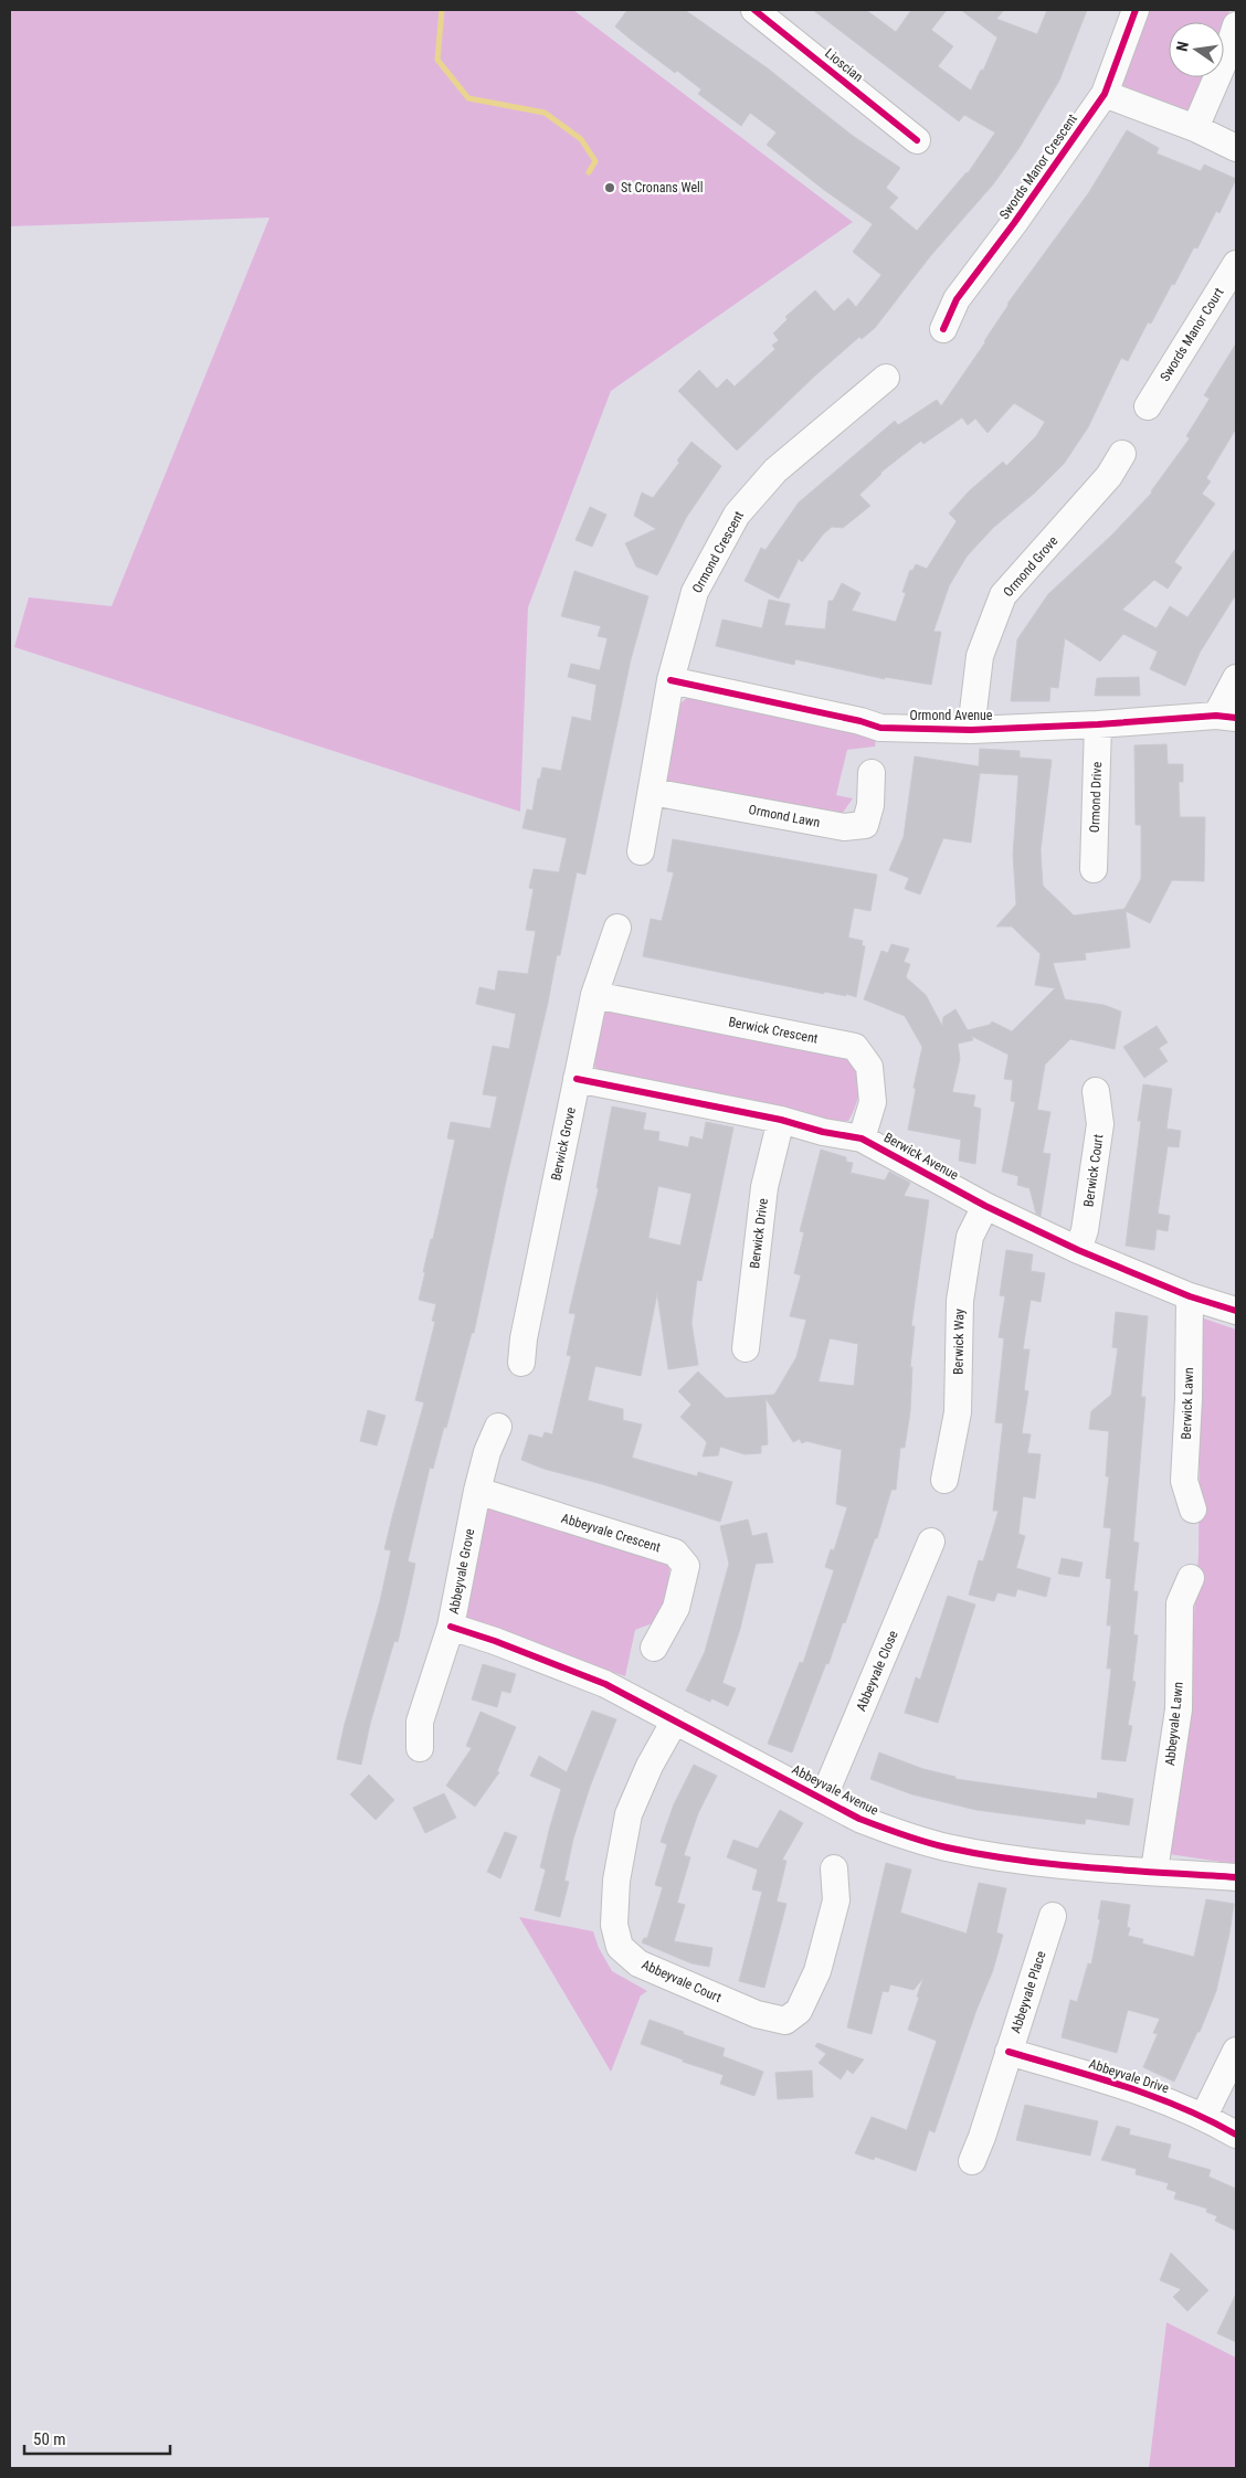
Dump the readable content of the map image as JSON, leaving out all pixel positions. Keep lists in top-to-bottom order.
{
  "streets": {
    "street": [
      "Lioscian",
      "Swords Manor Crescent",
      "Swords Manor Court",
      "Ormond Crescent",
      "Ormond Grove",
      "Ormond Avenue",
      "Ormond Drive",
      "Ormond Lawn",
      "Berwick Crescent",
      "Berwick Grove",
      "Berwick Avenue",
      "Berwick Court",
      "Berwick Drive",
      "Berwick Way",
      "Berwick Lawn",
      "Abbeyvale Crescent",
      "Abbeyvale Grove",
      "Abbeyvale Close",
      "Abbeyvale Lawn",
      "Abbeyvale Avenue",
      "Abbeyvale Court",
      "Abbeyvale Place",
      "Abbeyvale Drive"
    ]
  },
  "crossings": [
    ["Ormond Crescent", "Ormond Avenue"],
    ["Ormond Crescent", "Ormond Lawn"],
    ["Ormond Grove", "Ormond Avenue"],
    ["Ormond Avenue", "Ormond Drive"],
    ["Berwick Crescent", "Berwick Grove"],
    ["Berwick Crescent", "Berwick Avenue"],
    ["Berwick Grove", "Berwick Avenue"],
    ["Berwick Avenue", "Berwick Court"],
    ["Berwick Avenue", "Berwick Drive"],
    ["Berwick Avenue", "Berwick Way"],
    ["Berwick Avenue", "Berwick Lawn"],
    ["Abbeyvale Crescent", "Abbeyvale Grove"],
    ["Abbeyvale Grove", "Abbeyvale Avenue"],
    ["Abbeyvale Close", "Abbeyvale Avenue"],
    ["Abbeyvale Lawn", "Abbeyvale Avenue"],
    ["Abbeyvale Avenue", "Abbeyvale Court"],
    ["Abbeyvale Place", "Abbeyvale Drive"]
  ],
  "places": ["St Cronans Well"],
  "scale_bar": "50 m",
  "north": "left"
}
